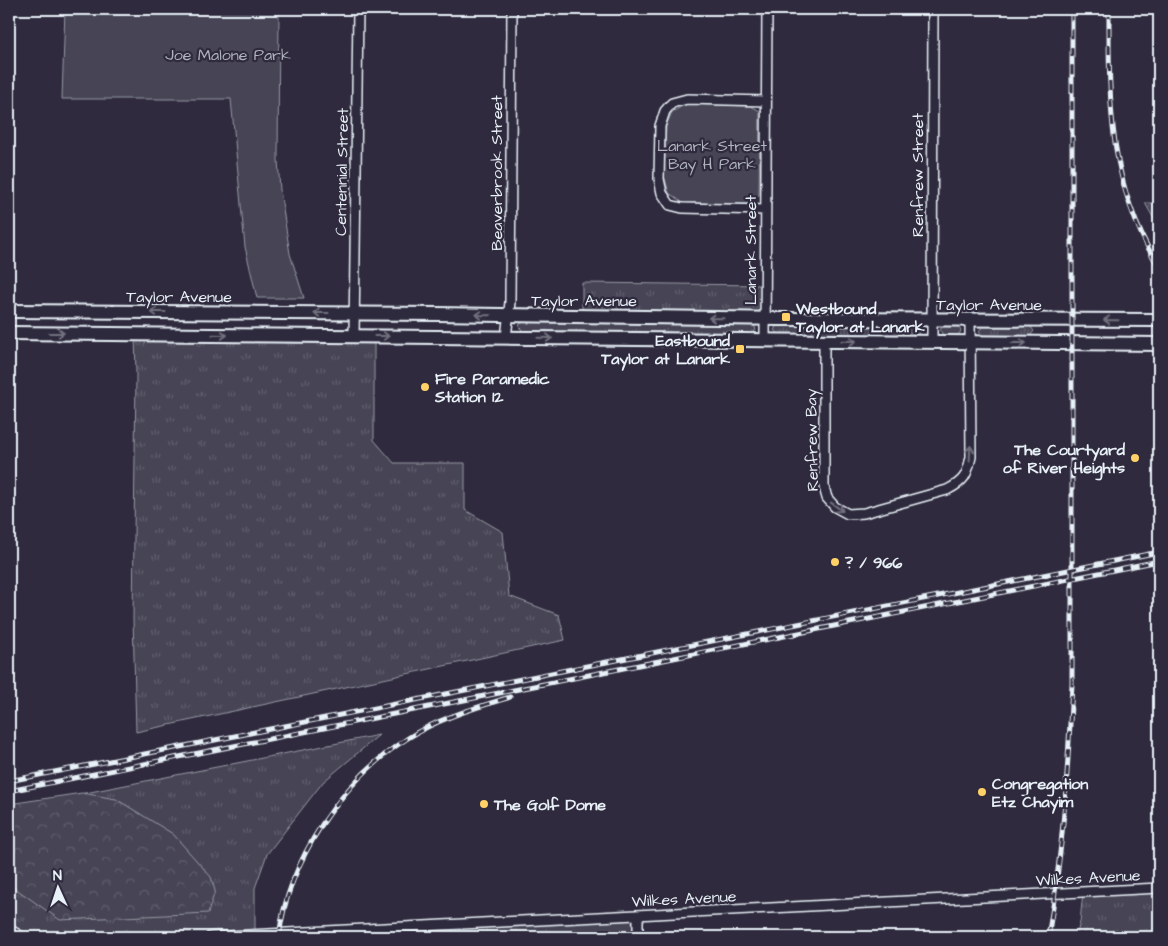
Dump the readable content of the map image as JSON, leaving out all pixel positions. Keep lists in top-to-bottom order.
{
  "streets": {
    "main road": ["Taylor Avenue"],
    "street": [
      "Centennial Street",
      "Beaverbrook Street",
      "Renfrew Street",
      "Lanark Street",
      "Renfrew Bay",
      "Wilkes Avenue"
    ]
  },
  "crossings": [
    ["Centennial Street", "Taylor Avenue"],
    ["Beaverbrook Street", "Taylor Avenue"],
    ["Renfrew Street", "Taylor Avenue"],
    ["Lanark Street", "Taylor Avenue"],
    ["Taylor Avenue", "Renfrew Bay"]
  ],
  "parks": ["Joe Malone Park", "Lanark Street Bay H Park"],
  "places": {
    "transit": ["Westbound Taylor at Lanark", "Eastbound Taylor at Lanark"],
    "other": [
      "Fire Paramedic Station 12",
      "The Courtyard of River Heights",
      "? / 966",
      "Congregation Etz Chayim",
      "The Golf Dome"
    ]
  },
  "north": "top"
}
